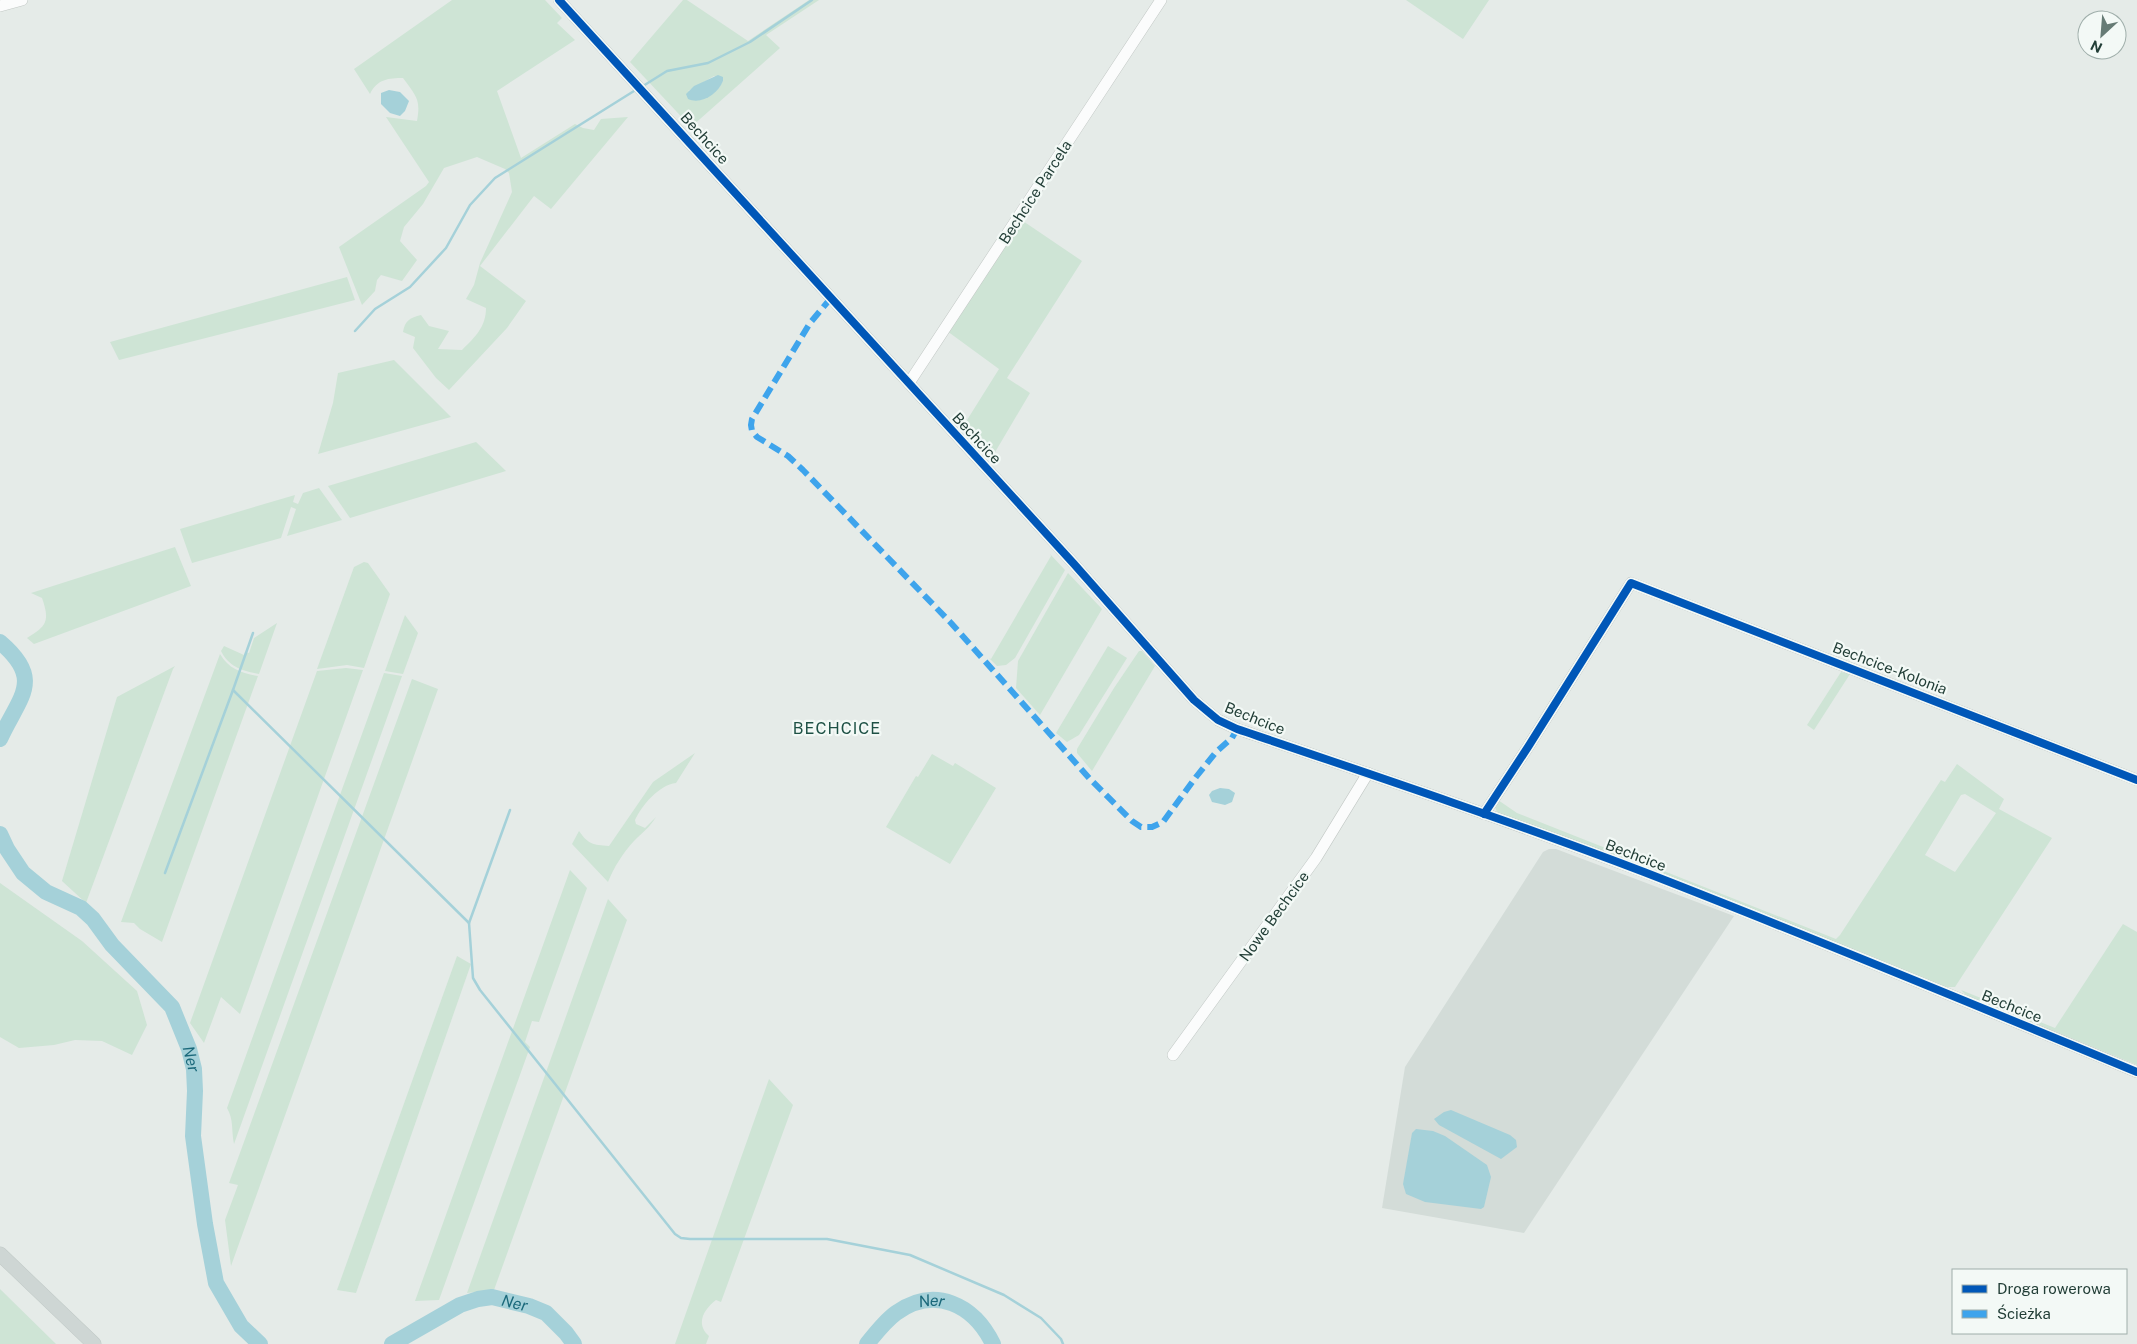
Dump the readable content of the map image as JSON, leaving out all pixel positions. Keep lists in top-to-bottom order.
{
  "streets": {
    "street": [
      "Bechcice",
      "Bechcice Parcela",
      "Bechcice-Kolonia",
      "Nowe Bechcice"
    ]
  },
  "crossings": [
    ["Bechcice", "Bechcice Parcela"],
    ["Bechcice", "Bechcice-Kolonia"],
    ["Bechcice", "Nowe Bechcice"]
  ],
  "districts": ["BECHCICE"],
  "water": ["Ner"],
  "legend": ["Droga rowerowa", "Ścieżka"],
  "north": "bottom left"
}
